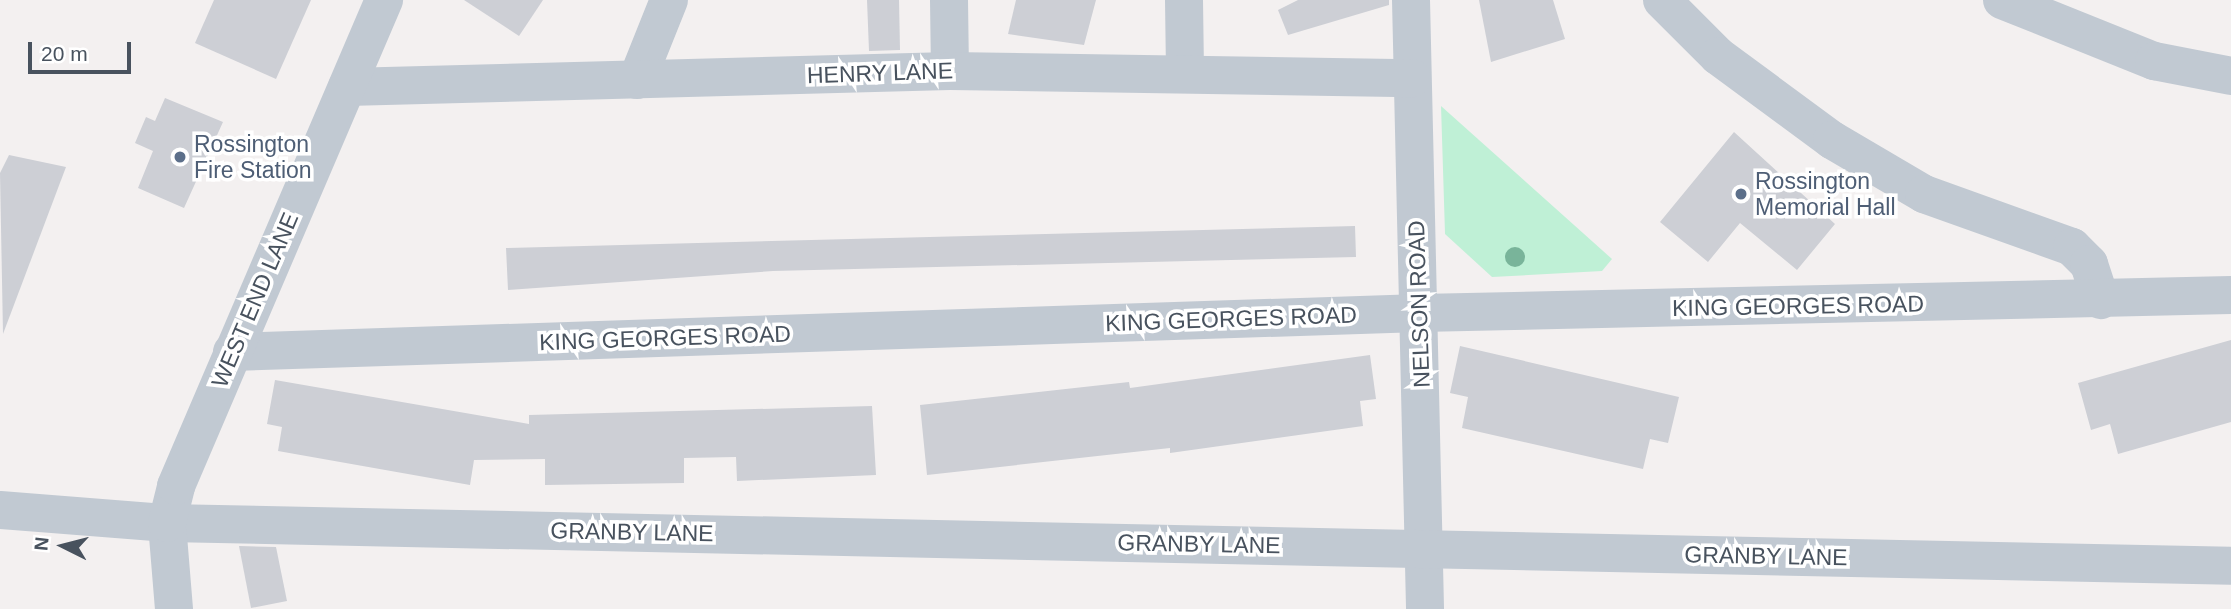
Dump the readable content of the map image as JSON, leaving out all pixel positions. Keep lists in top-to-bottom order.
{
  "streets": {
    "street": [
      "HENRY LANE",
      "WEST END LANE",
      "NELSON ROAD",
      "KING GEORGES ROAD",
      "GRANBY LANE"
    ]
  },
  "crossings": [
    ["HENRY LANE", "WEST END LANE"],
    ["HENRY LANE", "NELSON ROAD"],
    ["WEST END LANE", "KING GEORGES ROAD"],
    ["WEST END LANE", "GRANBY LANE"],
    ["NELSON ROAD", "KING GEORGES ROAD"],
    ["NELSON ROAD", "GRANBY LANE"]
  ],
  "places": ["Rossington Fire Station", "Rossington Memorial Hall"],
  "scale_bar": "20 m",
  "north": "left"
}
